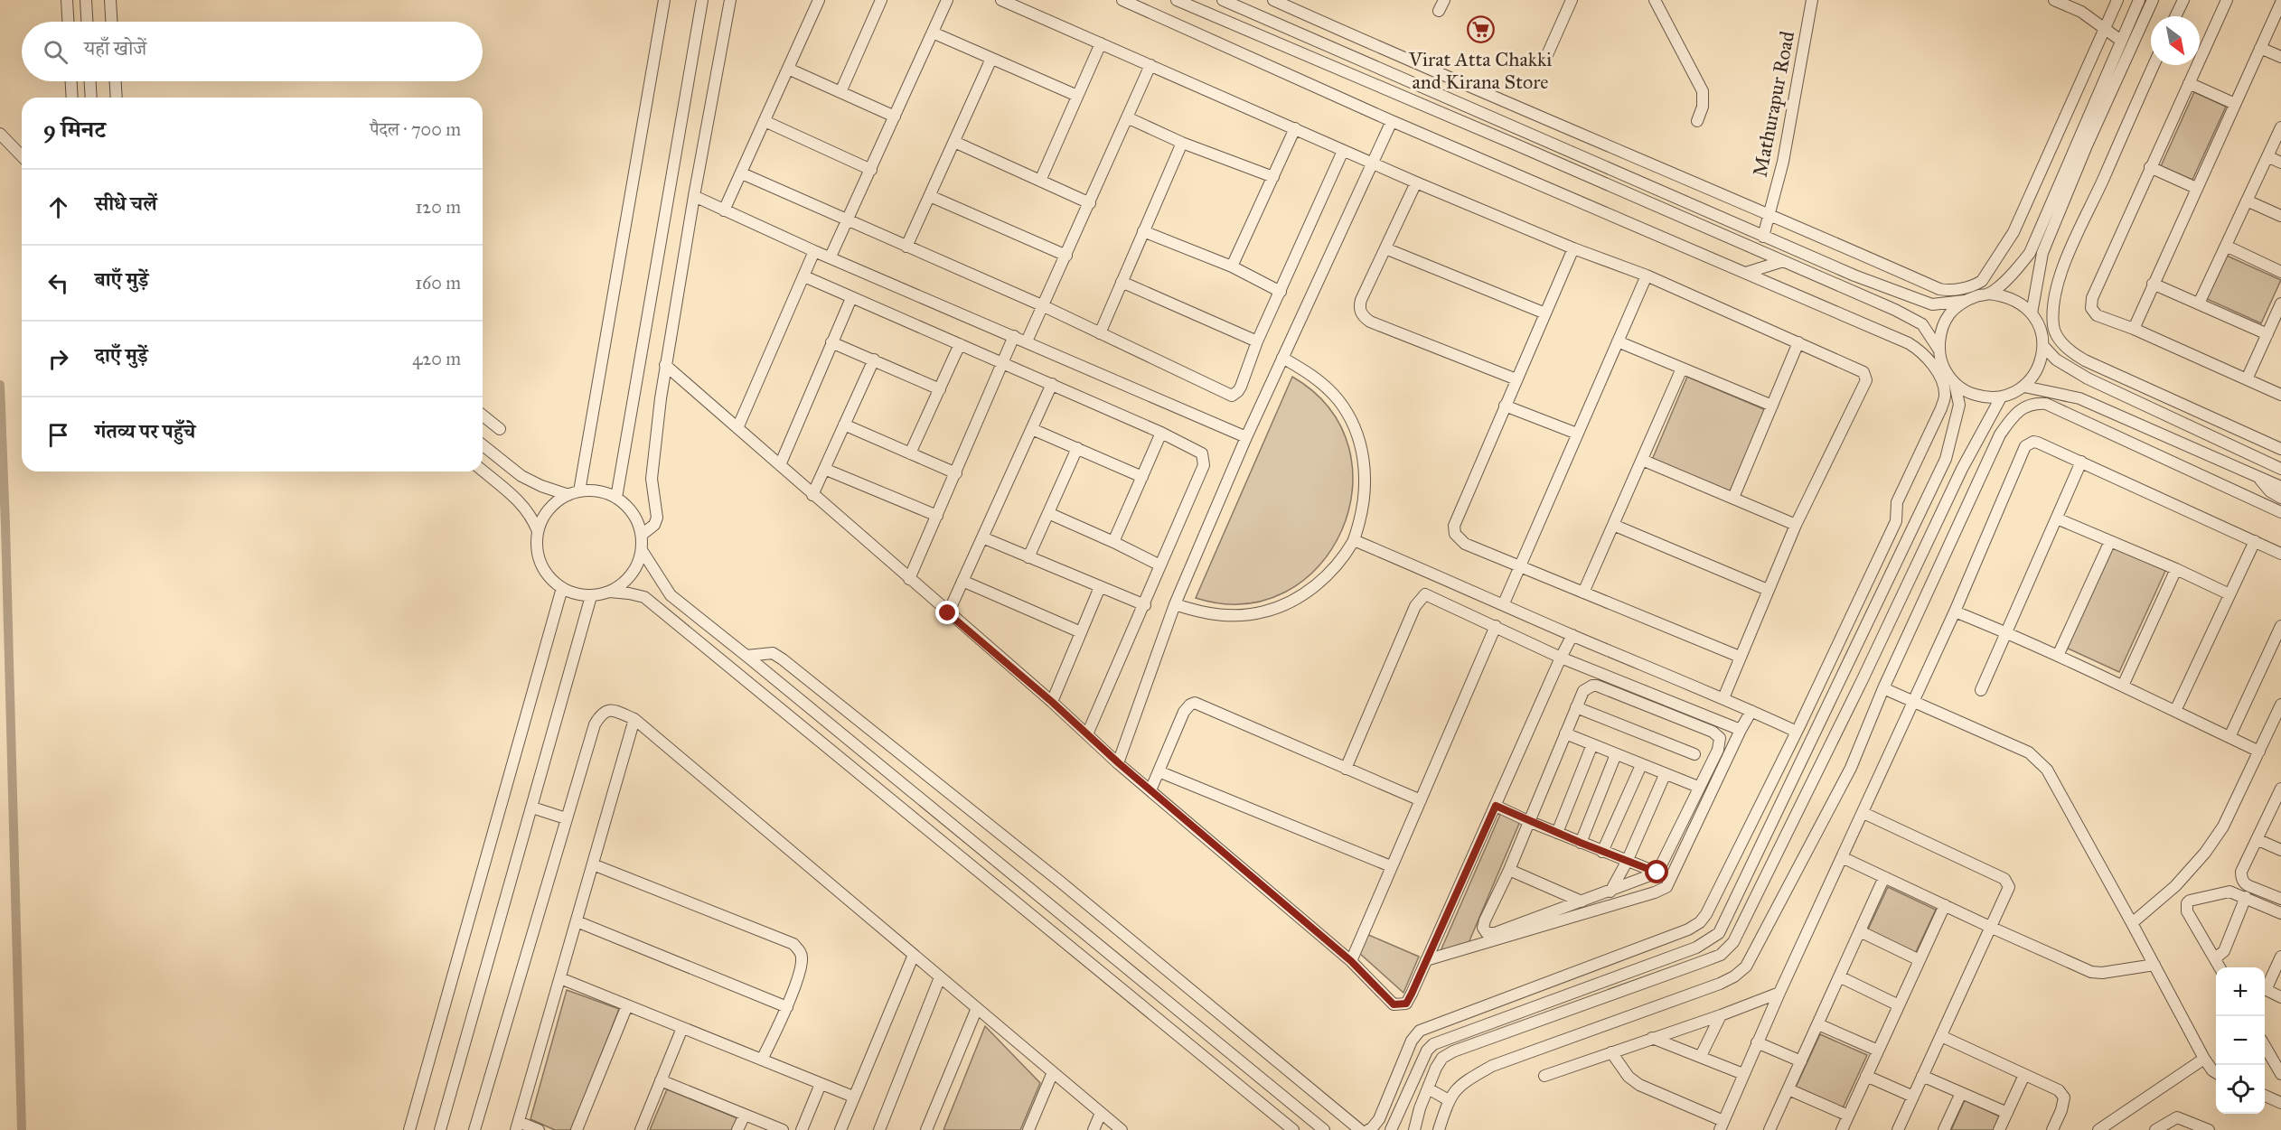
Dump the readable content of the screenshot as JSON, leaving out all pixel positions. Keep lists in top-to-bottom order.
{
  "streets": {
    "street": ["Mathurapur Road"]
  },
  "places": {
    "supermarket": ["Virat Atta Chakki and Kirana Store"]
  },
  "north": "bottom right",
  "page": {
    "search": "यहाँ खोजें",
    "heading": ["9 मिनट", "पैदल · 700 m"],
    "list": [
      ["सीधे चलें", "120 m"],
      ["बाएँ मुड़ें", "160 m"],
      ["दाएँ मुड़ें", "420 m"],
      "गंतव्य पर पहुँचे"
    ],
    "map_buttons": ["+", "−"]
  }
}
